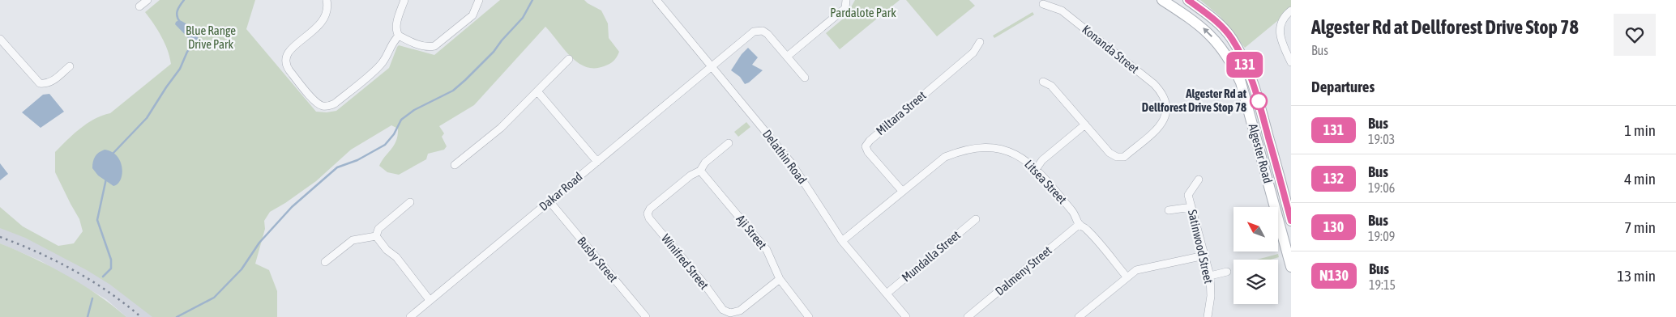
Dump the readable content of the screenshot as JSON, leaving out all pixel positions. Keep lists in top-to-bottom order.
{
  "streets": {
    "main road": ["Algester Road"],
    "street": [
      "Konanda Street",
      "Miltara Street",
      "Delathin Road",
      "Litsea Street",
      "Dakar Road",
      "Aji Street",
      "Satinwood Street",
      "Mundalla Street",
      "Busby Street",
      "Winifred Street",
      "Dalmeny Street"
    ]
  },
  "crossings": [
    ["Miltara Street", "Litsea Street"],
    ["Delathin Road", "Litsea Street"],
    ["Delathin Road", "Dakar Road"],
    ["Delathin Road", "Mundalla Street"],
    ["Litsea Street", "Dalmeny Street"],
    ["Dakar Road", "Busby Street"],
    ["Aji Street", "Winifred Street"]
  ],
  "parks": ["Pardalote Park", "Blue Range Drive Park"],
  "places": ["Algester Rd at Dellforest Drive Stop 78"],
  "lines": ["bus line 131"],
  "north": "top left",
  "page": {
    "on_map": "131",
    "heading": [
      ["Algester Rd at Dellforest Drive Stop 78", "Bus"],
      "Departures"
    ],
    "list": [
      {
        "mark": "131",
        "name": "Bus",
        "note": "19:03",
        "value": "1 min"
      },
      {
        "mark": "132",
        "name": "Bus",
        "note": "19:06",
        "value": "4 min"
      },
      {
        "mark": "130",
        "name": "Bus",
        "note": "19:09",
        "value": "7 min"
      },
      {
        "mark": "N130",
        "name": "Bus",
        "note": "19:15",
        "value": "13 min"
      }
    ]
  }
}
